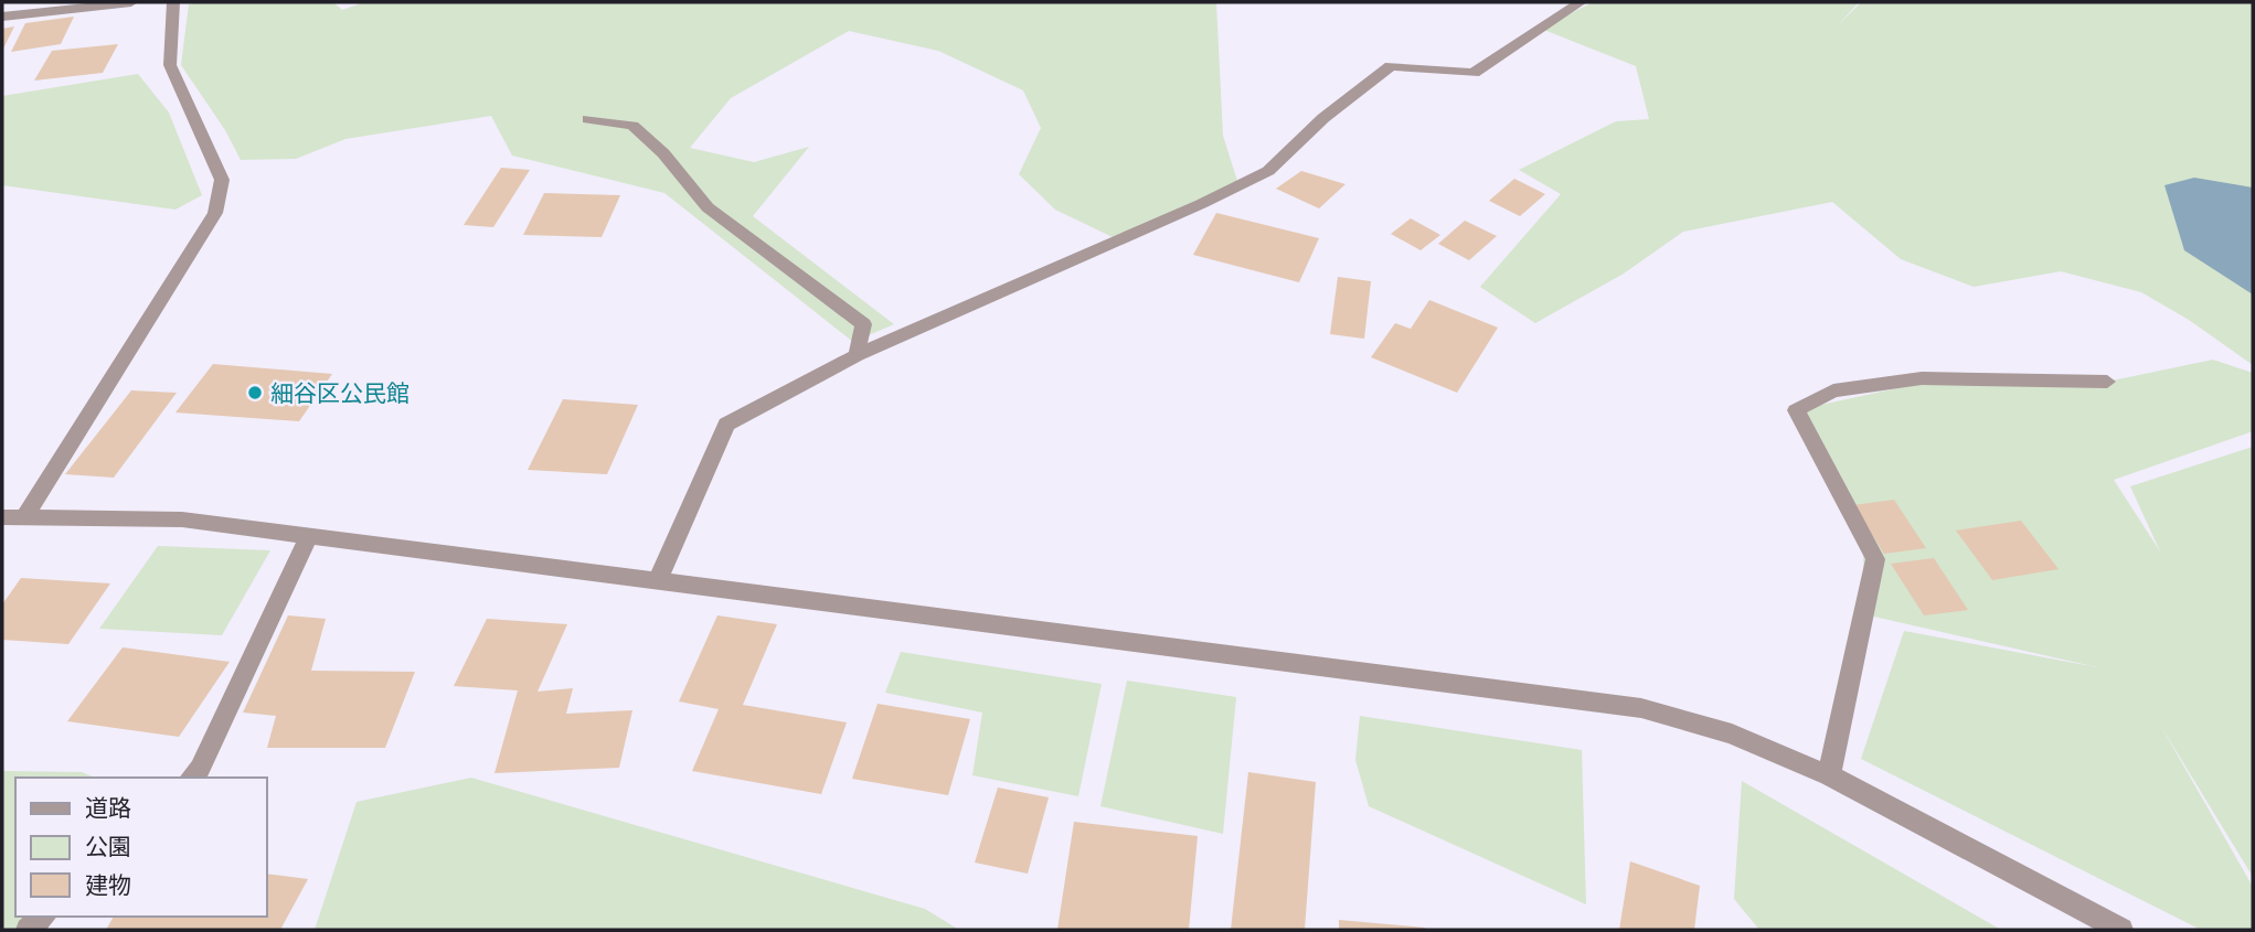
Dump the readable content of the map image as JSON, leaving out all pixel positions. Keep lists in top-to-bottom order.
{
  "places": ["細谷区公民館"],
  "legend": ["道路", "公園", "建物"]
}
